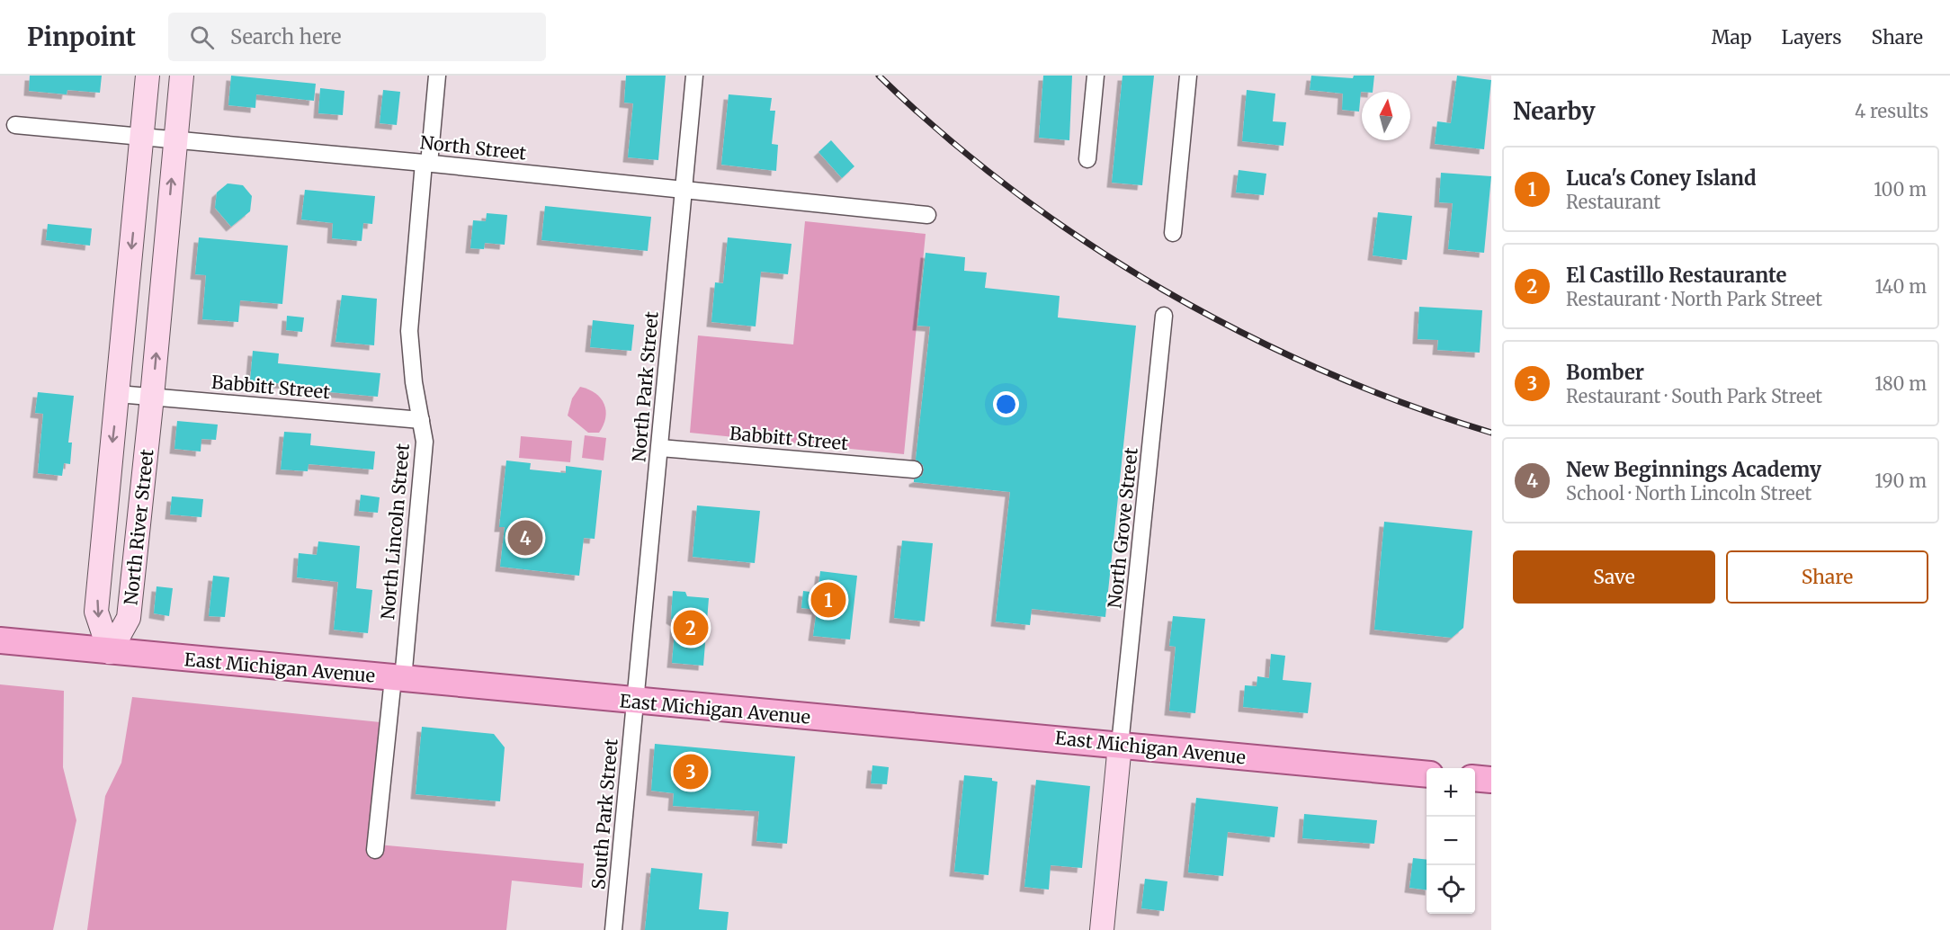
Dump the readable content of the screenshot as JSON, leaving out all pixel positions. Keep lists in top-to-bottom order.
{
  "streets": {
    "main road": ["East Michigan Avenue"],
    "street": [
      "North Street",
      "Babbitt Street",
      "North Park Street",
      "North River Street",
      "North Grove Street",
      "North Lincoln Street",
      "South Park Street"
    ]
  },
  "crossings": [
    ["North Street", "North Park Street"],
    ["North Street", "North River Street"],
    ["North Street", "North Lincoln Street"],
    ["Babbitt Street", "North Park Street"],
    ["Babbitt Street", "North River Street"],
    ["Babbitt Street", "North Lincoln Street"],
    ["North Park Street", "East Michigan Avenue"],
    ["North Park Street", "South Park Street"],
    ["North River Street", "East Michigan Avenue"],
    ["North Grove Street", "East Michigan Avenue"],
    ["North Lincoln Street", "East Michigan Avenue"],
    ["East Michigan Avenue", "South Park Street"]
  ],
  "north": "top",
  "page": {
    "header": "Pinpoint",
    "search": "Search here",
    "nav": ["Map", "Layers", "Share"],
    "heading": ["Nearby", "4 results"],
    "list": [
      {
        "mark": "1",
        "name": "Luca's Coney Island",
        "note": "Restaurant",
        "value": "100 m"
      },
      {
        "mark": "2",
        "name": "El Castillo Restaurante",
        "note": "Restaurant · North Park Street",
        "value": "140 m"
      },
      {
        "mark": "3",
        "name": "Bomber",
        "note": "Restaurant · South Park Street",
        "value": "180 m"
      },
      {
        "mark": "4",
        "name": "New Beginnings Academy",
        "note": "School · North Lincoln Street",
        "value": "190 m"
      }
    ],
    "pins": [
      "4",
      "1",
      "2",
      "3"
    ],
    "buttons": ["Save", "Share"],
    "map_buttons": ["+", "−"]
  }
}
